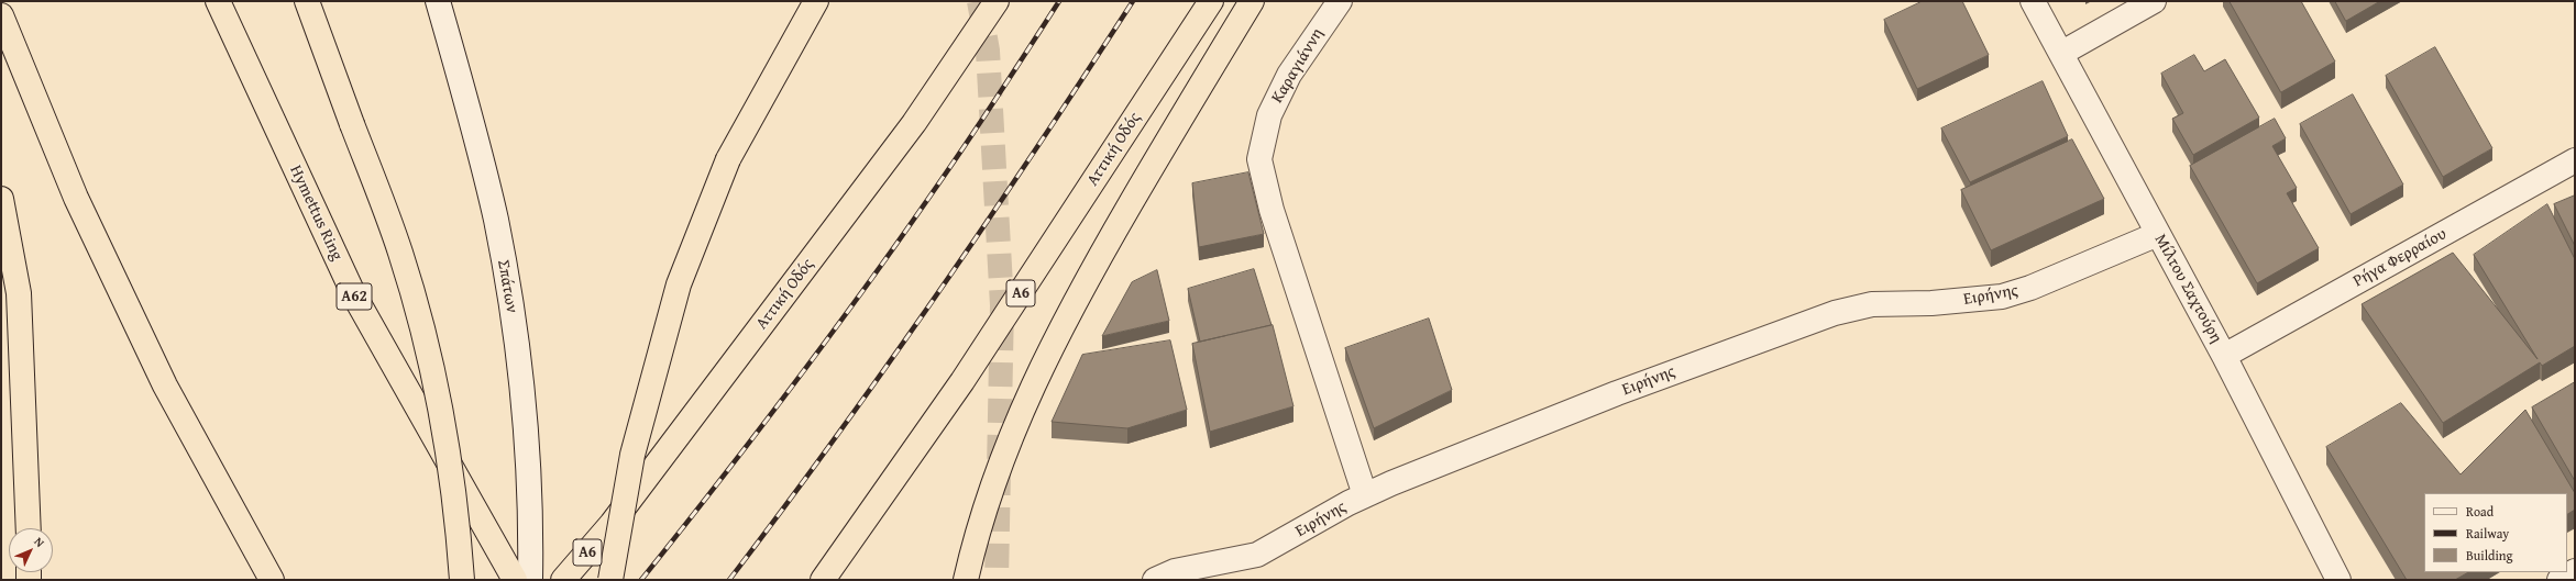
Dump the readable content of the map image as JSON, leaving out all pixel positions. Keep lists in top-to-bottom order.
{
  "streets": {
    "highway": [
      "Αττική Οδός",
      "Hymettus Ring",
      "Α6",
      "Α62"
    ],
    "street": [
      "Καραγιάννη",
      "Ρήγα Φερραίου",
      "Σπάτων",
      "Μίλτου Σαχτούρη",
      "Ειρήνης"
    ]
  },
  "crossings": [
    ["Καραγιάννη", "Ειρήνης"],
    ["Ρήγα Φερραίου", "Μίλτου Σαχτούρη"],
    ["Μίλτου Σαχτούρη", "Ειρήνης"]
  ],
  "legend": ["Road", "Railway", "Building"],
  "north": "top right"
}
